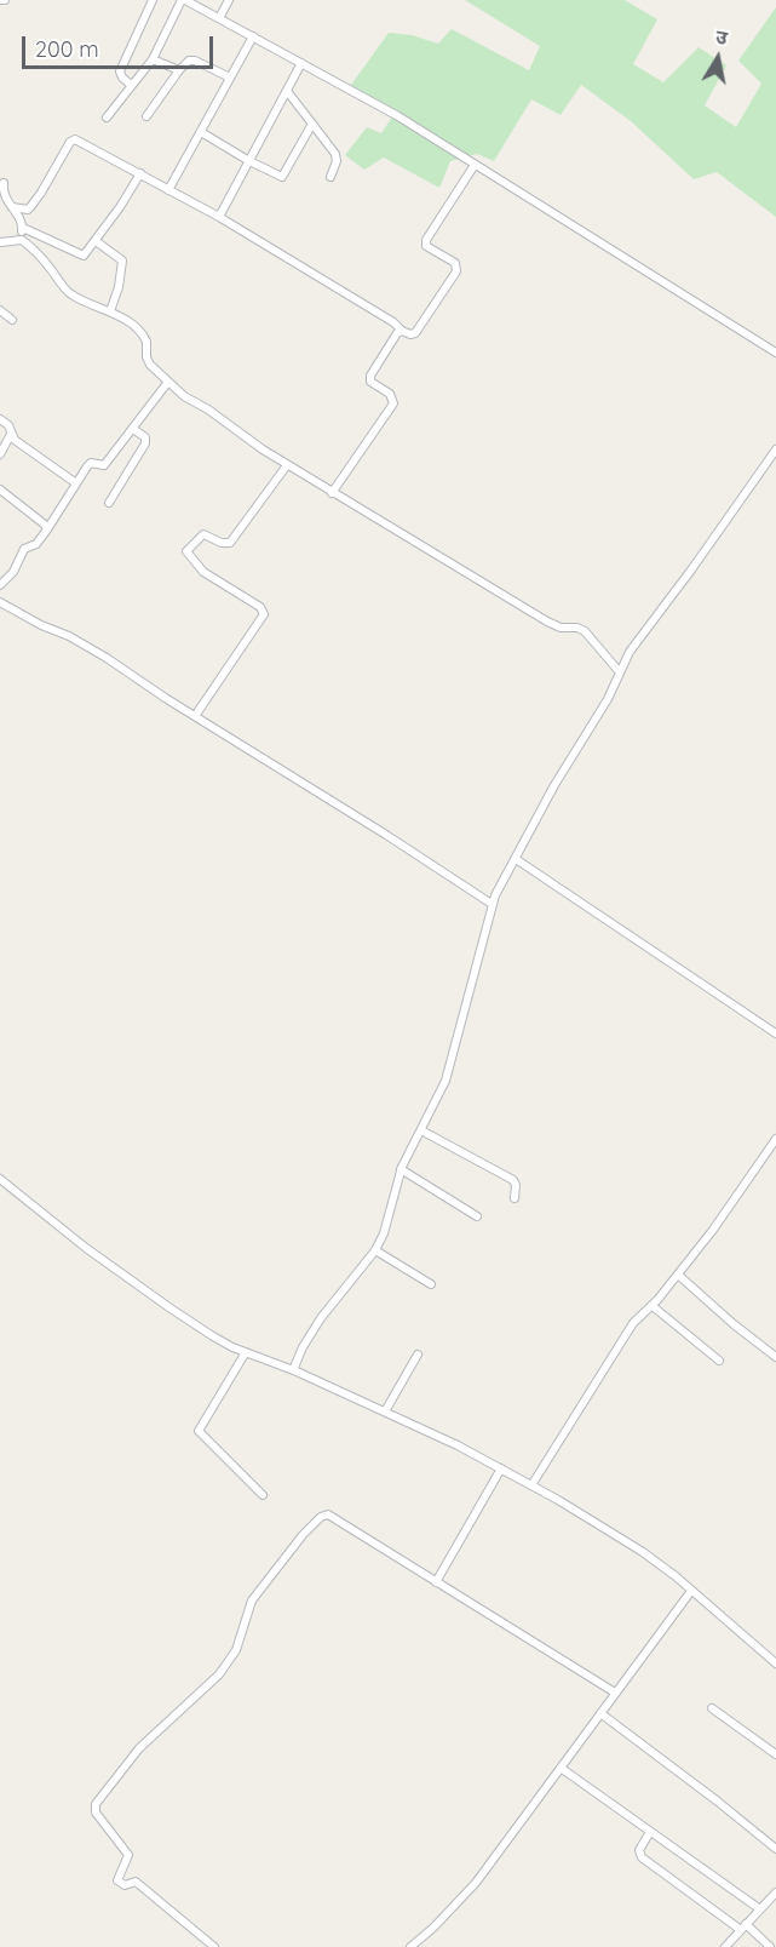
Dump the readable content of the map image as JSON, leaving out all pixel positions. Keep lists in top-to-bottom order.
{
  "scale_bar": "200 m",
  "north": "top"
}
